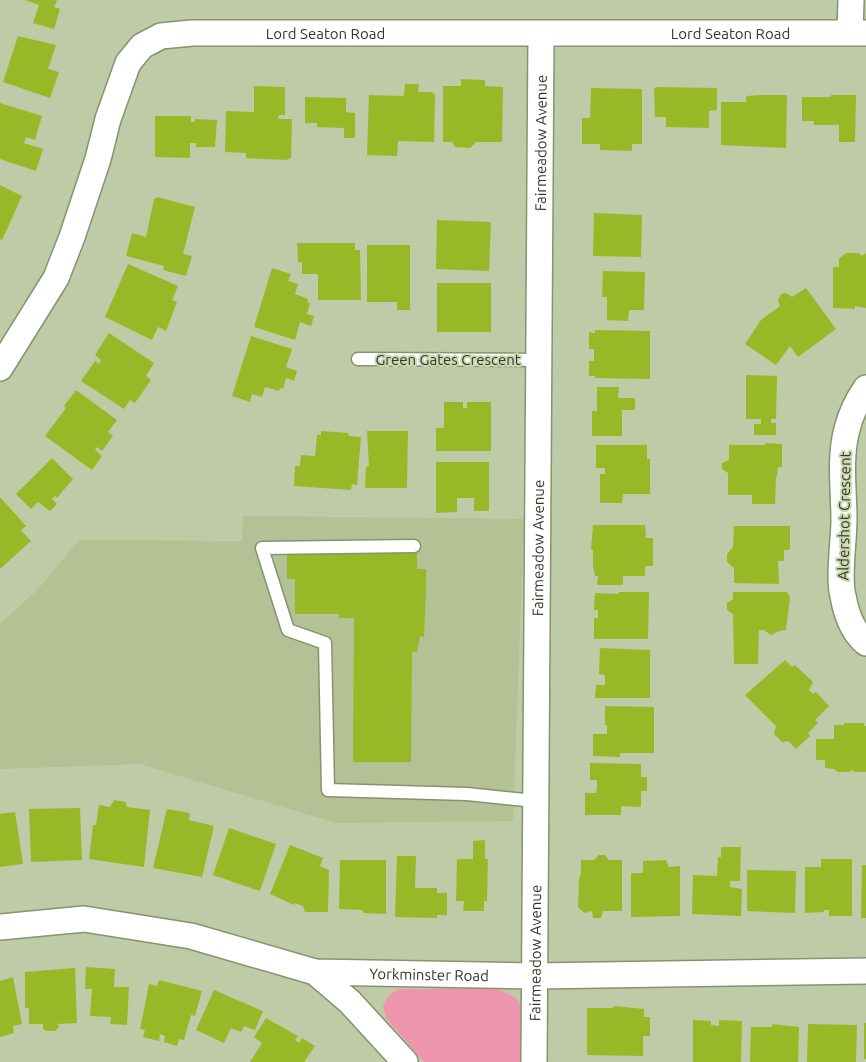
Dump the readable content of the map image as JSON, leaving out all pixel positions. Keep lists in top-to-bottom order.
{
  "streets": {
    "street": [
      "Lord Seaton Road",
      "Fairmeadow Avenue",
      "Aldershot Crescent",
      "Yorkminster Road"
    ],
    "lane": ["Green Gates Crescent"]
  },
  "crossings": [
    ["Lord Seaton Road", "Fairmeadow Avenue"],
    ["Fairmeadow Avenue", "Green Gates Crescent"],
    ["Fairmeadow Avenue", "Yorkminster Road"]
  ]
}
